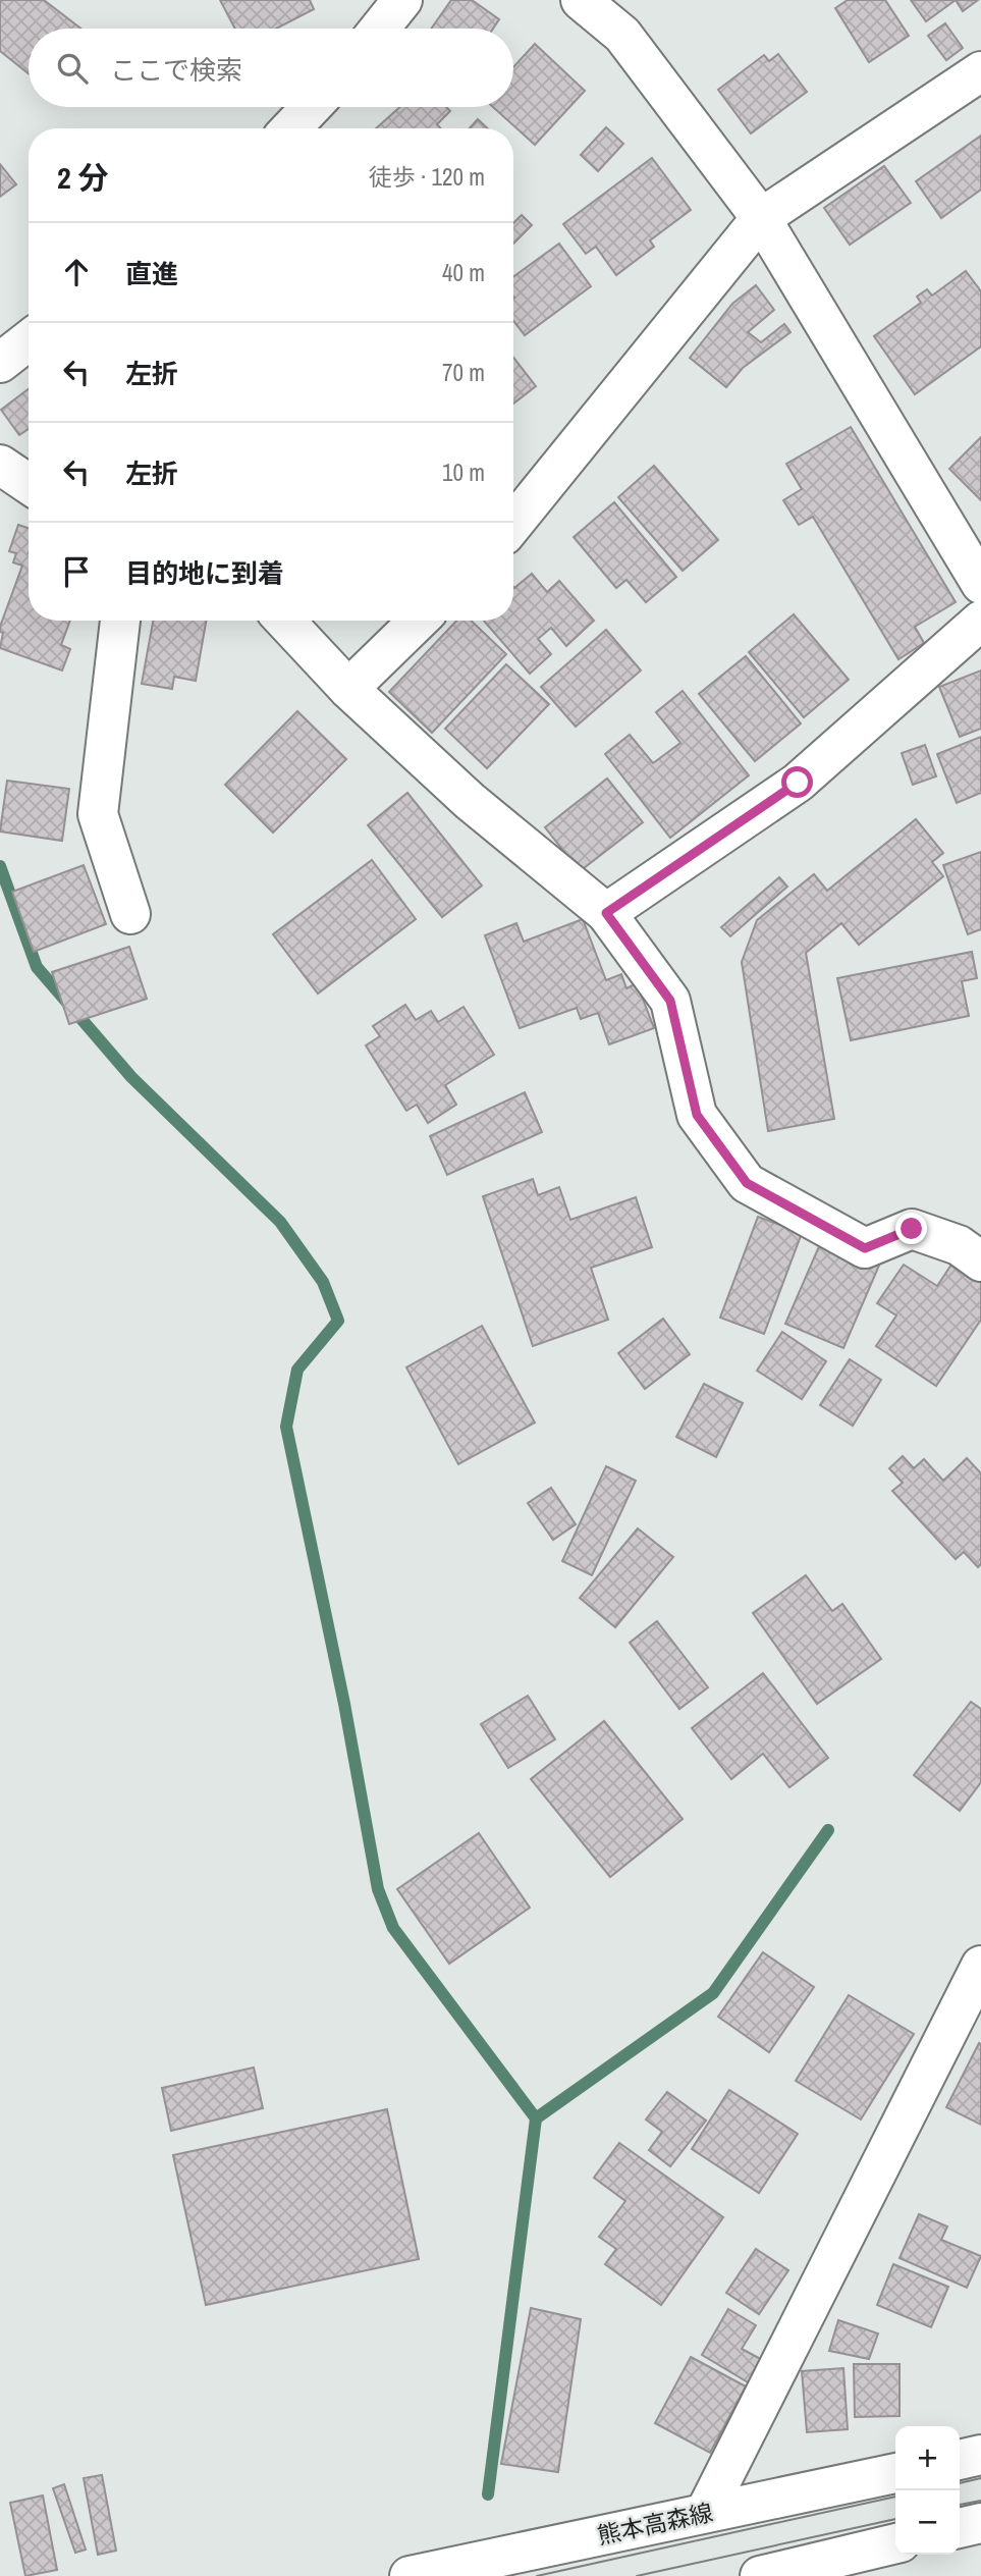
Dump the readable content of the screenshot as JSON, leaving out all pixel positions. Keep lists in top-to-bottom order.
{
  "streets": {
    "street": ["熊本高森線"]
  },
  "page": {
    "search": "ここで検索",
    "heading": ["2 分", "徒歩 · 120 m"],
    "list": [
      ["直進", "40 m"],
      ["左折", "70 m"],
      ["左折", "10 m"],
      "目的地に到着"
    ],
    "map_buttons": ["+", "−"]
  }
}
